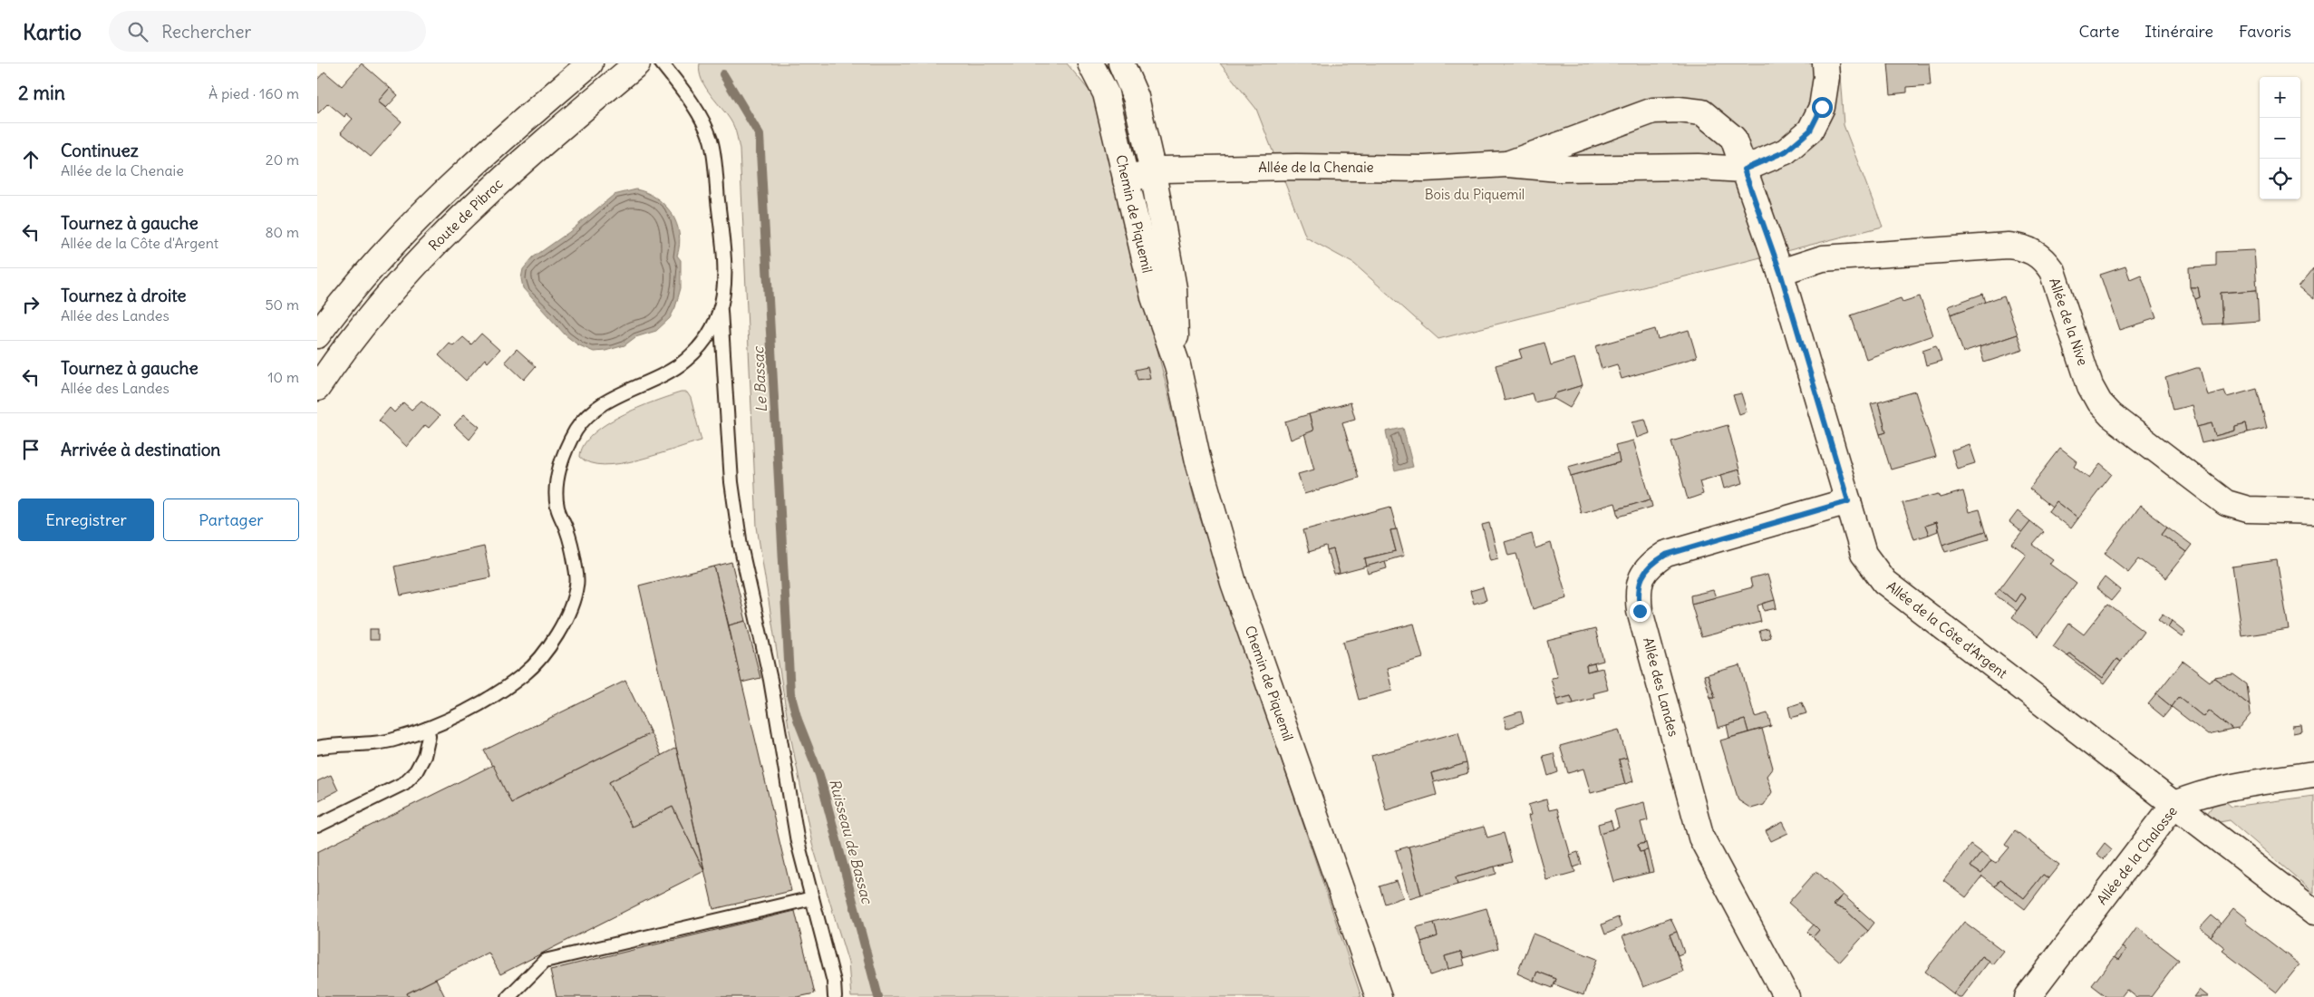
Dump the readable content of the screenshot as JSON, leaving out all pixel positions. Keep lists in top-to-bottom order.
{
  "streets": {
    "street": [
      "Allée de la Chenaie",
      "Chemin de Piquemil",
      "Route de Pibrac",
      "Allée de la Nive",
      "Allée de la Côte d'Argent",
      "Allée des Landes",
      "Allée de la Chalosse"
    ]
  },
  "crossings": [
    ["Allée de la Chenaie", "Chemin de Piquemil"],
    ["Allée de la Chenaie", "Allée de la Côte d'Argent"],
    ["Allée de la Nive", "Allée de la Côte d'Argent"],
    ["Allée de la Côte d'Argent", "Allée des Landes"],
    ["Allée de la Côte d'Argent", "Allée de la Chalosse"]
  ],
  "water": ["Le Bassac", "Ruisseau de Bassac"],
  "parks": ["Bois du Piquemil"],
  "page": {
    "header": "Kartio",
    "search": "Rechercher",
    "nav": ["Carte", "Itinéraire", "Favoris"],
    "heading": ["2 min", "À pied · 160 m"],
    "map_buttons": ["+", "−"],
    "list": [
      ["Continuez", "Allée de la Chenaie", "20 m"],
      ["Tournez à gauche", "Allée de la Côte d'Argent", "80 m"],
      ["Tournez à droite", "Allée des Landes", "50 m"],
      ["Tournez à gauche", "Allée des Landes", "10 m"],
      "Arrivée à destination"
    ],
    "buttons": ["Enregistrer", "Partager"]
  }
}
